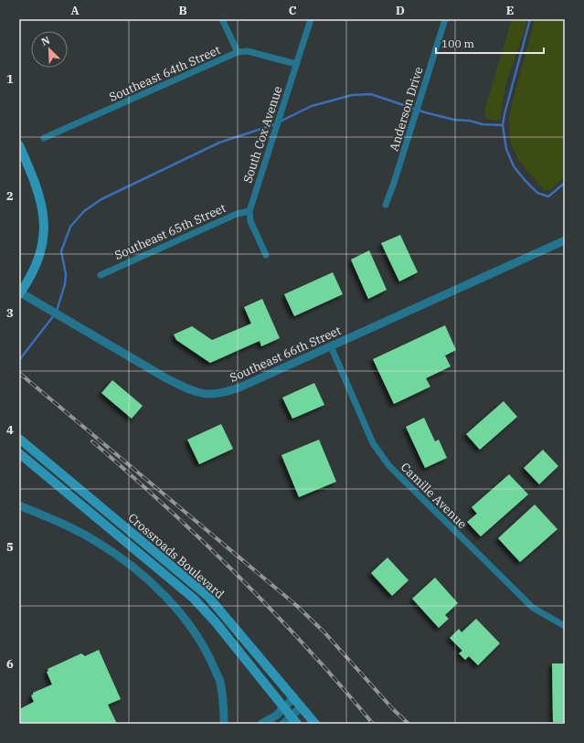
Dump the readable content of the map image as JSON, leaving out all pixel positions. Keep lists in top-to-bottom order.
{
  "streets": {
    "main road": ["Crossroads Boulevard"],
    "street": [
      "Southeast 64th Street",
      "Anderson Drive",
      "South Cox Avenue",
      "Southeast 65th Street",
      "Southeast 66th Street",
      "Camille Avenue"
    ]
  },
  "crossings": [
    ["Southeast 64th Street", "South Cox Avenue"],
    ["South Cox Avenue", "Southeast 65th Street"],
    ["Southeast 66th Street", "Camille Avenue"]
  ],
  "scale_bar": "100 m",
  "north": "top left",
  "grid": {
    "columns": [
      "A",
      "B",
      "C",
      "D",
      "E"
    ],
    "rows": [
      "1",
      "2",
      "3",
      "4",
      "5",
      "6"
    ]
  }
}
